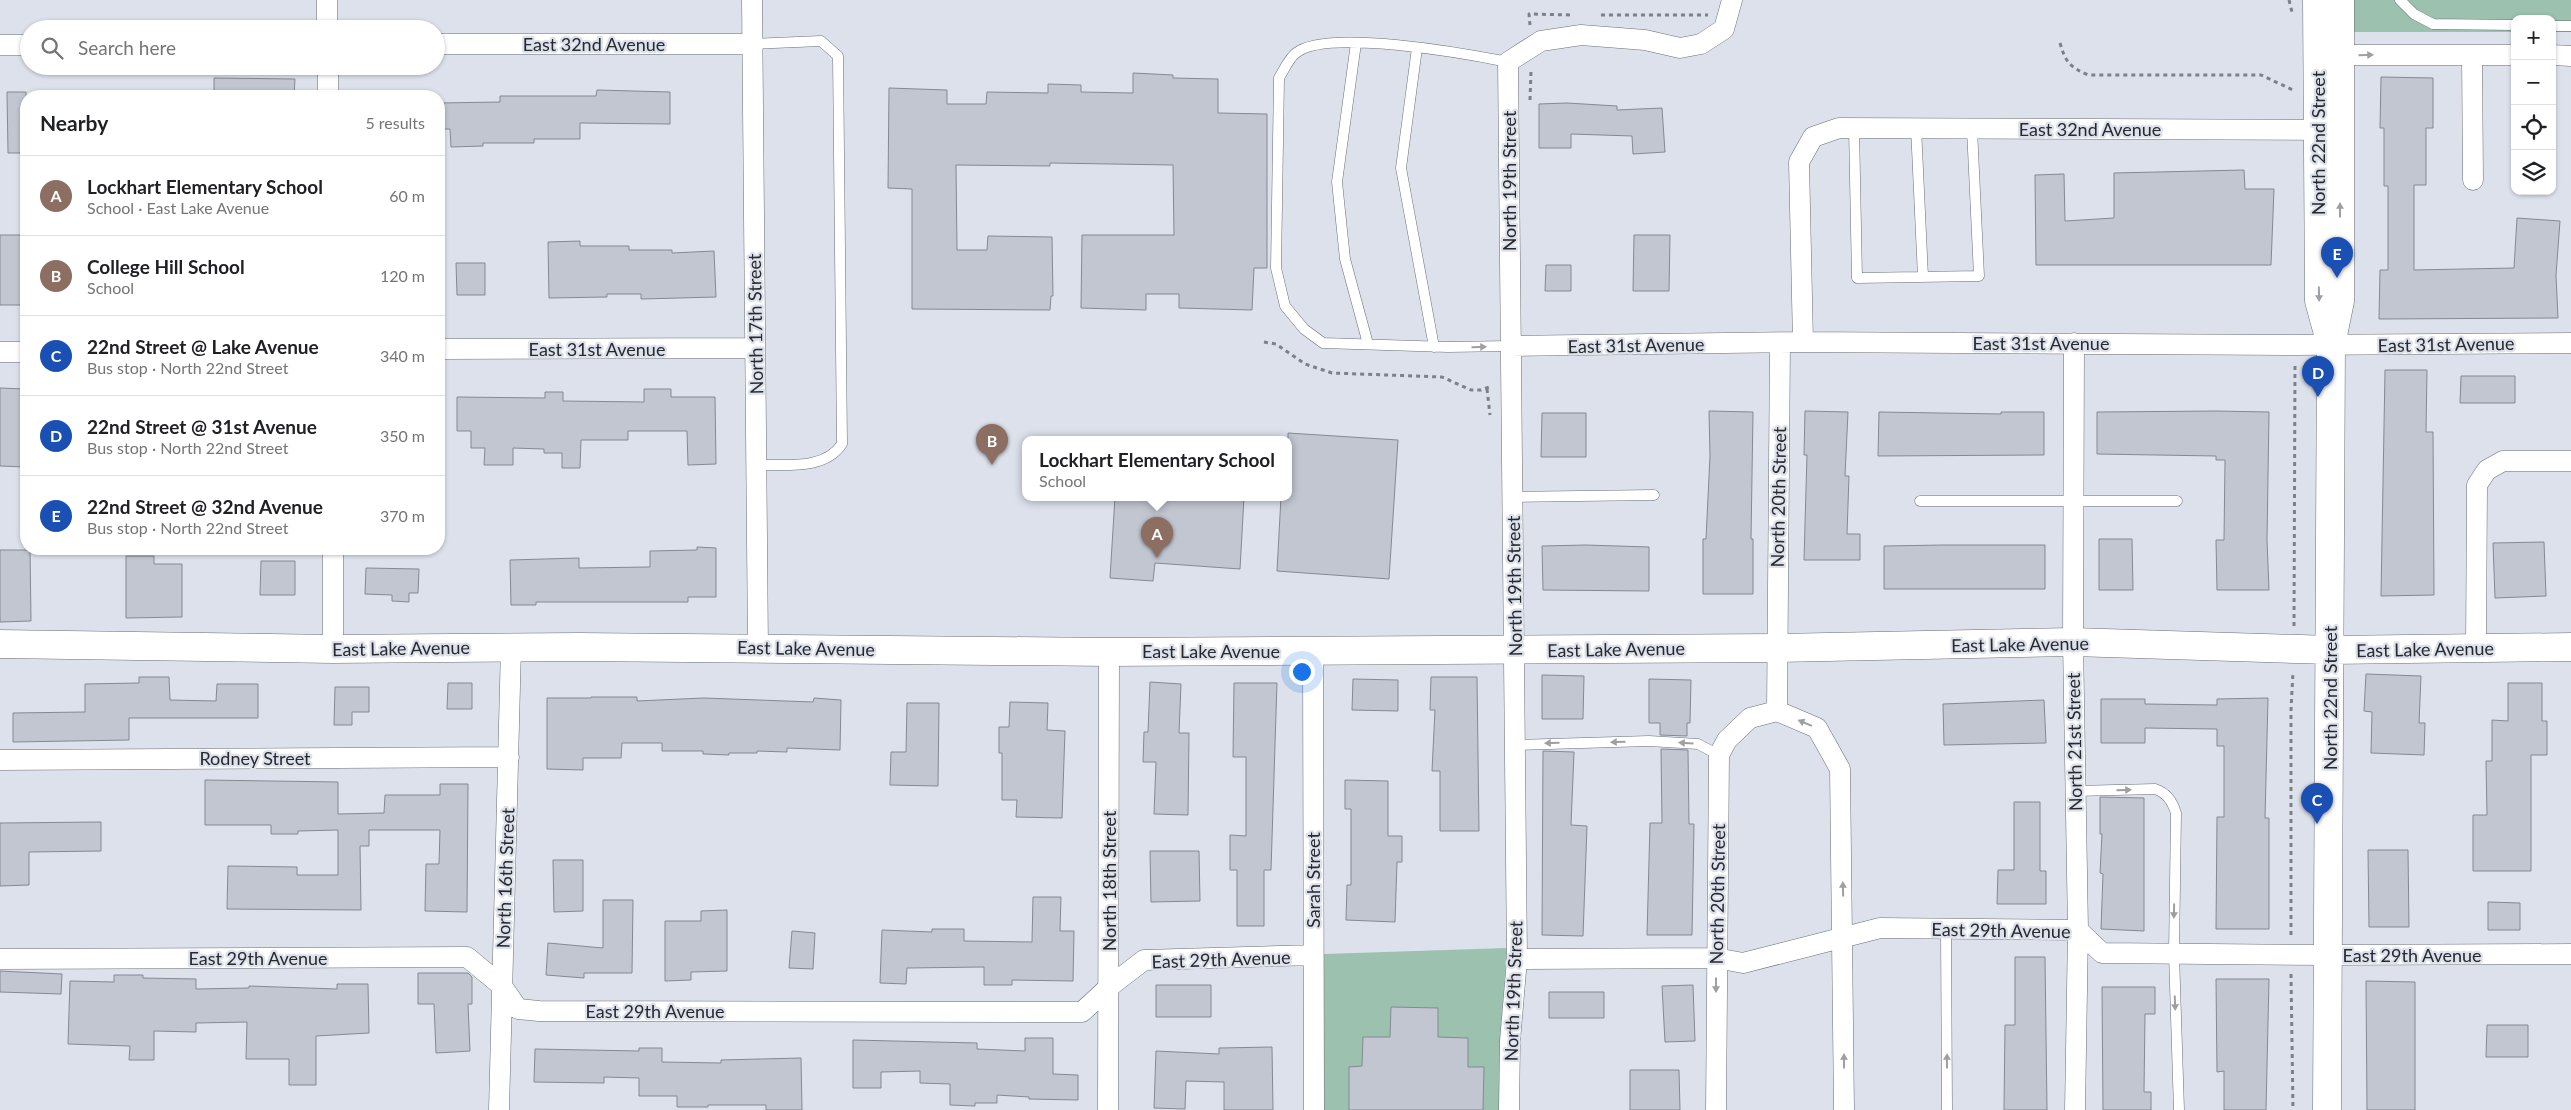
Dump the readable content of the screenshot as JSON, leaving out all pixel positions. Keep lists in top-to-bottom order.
{
  "streets": {
    "street": [
      "East 32nd Avenue",
      "North 22nd Street",
      "North 19th Street",
      "North 17th Street",
      "East 31st Avenue",
      "North 20th Street",
      "East Lake Avenue",
      "North 21st Street",
      "Rodney Street",
      "North 16th Street",
      "Sarah Street",
      "North 18th Street",
      "East 29th Avenue"
    ]
  },
  "crossings": [
    ["East 32nd Avenue", "North 22nd Street"],
    ["East 32nd Avenue", "North 17th Street"],
    ["North 22nd Street", "East 31st Avenue"],
    ["North 22nd Street", "East Lake Avenue"],
    ["North 22nd Street", "East 29th Avenue"],
    ["North 19th Street", "East 31st Avenue"],
    ["North 19th Street", "East Lake Avenue"],
    ["North 19th Street", "East 29th Avenue"],
    ["North 17th Street", "East 31st Avenue"],
    ["North 17th Street", "East Lake Avenue"],
    ["East 31st Avenue", "North 20th Street"],
    ["East 31st Avenue", "North 21st Street"],
    ["North 20th Street", "East Lake Avenue"],
    ["North 20th Street", "East 29th Avenue"],
    ["East Lake Avenue", "North 21st Street"],
    ["East Lake Avenue", "North 16th Street"],
    ["East Lake Avenue", "Sarah Street"],
    ["East Lake Avenue", "North 18th Street"],
    ["North 21st Street", "East 29th Avenue"],
    ["Rodney Street", "North 16th Street"],
    ["North 16th Street", "East 29th Avenue"],
    ["Sarah Street", "East 29th Avenue"],
    ["North 18th Street", "East 29th Avenue"]
  ],
  "page": {
    "map_buttons": ["+", "−"],
    "search": "Search here",
    "heading": ["Nearby", "5 results"],
    "list": [
      {
        "mark": "A",
        "name": "Lockhart Elementary School",
        "note": "School · East Lake Avenue",
        "value": "60 m"
      },
      {
        "mark": "B",
        "name": "College Hill School",
        "note": "School",
        "value": "120 m"
      },
      {
        "mark": "C",
        "name": "22nd Street @ Lake Avenue",
        "note": "Bus stop · North 22nd Street",
        "value": "340 m"
      },
      {
        "mark": "D",
        "name": "22nd Street @ 31st Avenue",
        "note": "Bus stop · North 22nd Street",
        "value": "350 m"
      },
      {
        "mark": "E",
        "name": "22nd Street @ 32nd Avenue",
        "note": "Bus stop · North 22nd Street",
        "value": "370 m"
      }
    ],
    "pins": [
      "E",
      "D",
      "B",
      "A",
      "C"
    ],
    "popup": ["Lockhart Elementary School", "School"]
  }
}
